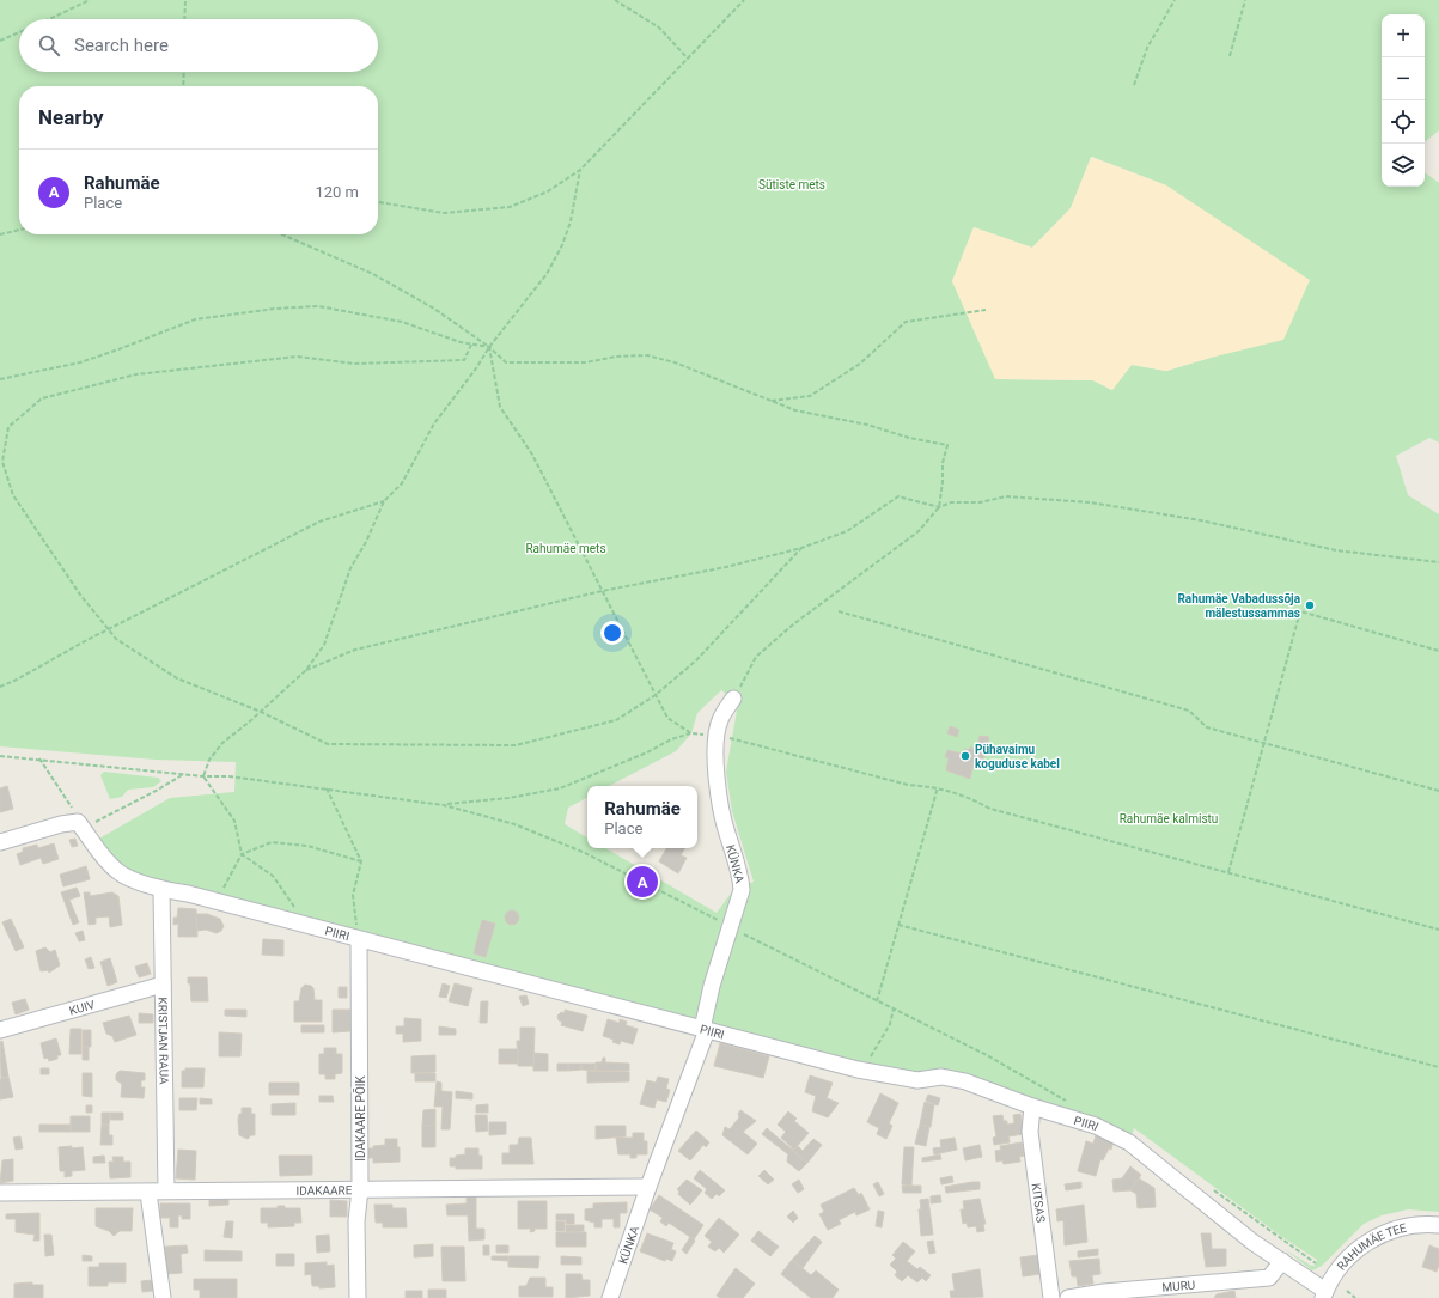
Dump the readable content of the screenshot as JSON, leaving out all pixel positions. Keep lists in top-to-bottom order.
{
  "streets": {
    "street": [
      "KÜNKA",
      "PIIRI",
      "KUIV",
      "KRISTJAN RAUA",
      "IDAKAARE PÕIK",
      "IDAKAARE",
      "KITSAS",
      "RAHUMÄE TEE",
      "MURU"
    ]
  },
  "crossings": [
    ["KÜNKA", "PIIRI"],
    ["KÜNKA", "IDAKAARE"],
    ["PIIRI", "KRISTJAN RAUA"],
    ["PIIRI", "IDAKAARE PÕIK"],
    ["PIIRI", "KITSAS"],
    ["PIIRI", "RAHUMÄE TEE"],
    ["PIIRI", "MURU"],
    ["KUIV", "KRISTJAN RAUA"],
    ["KRISTJAN RAUA", "IDAKAARE"],
    ["IDAKAARE PÕIK", "IDAKAARE"]
  ],
  "parks": ["Sütiste mets", "Rahumäe mets", "Rahumäe kalmistu"],
  "places": ["Rahumäe Vabadussõja mälestussammas", "Pühavaimu koguduse kabel"],
  "page": {
    "map_buttons": ["+", "−"],
    "search": "Search here",
    "heading": "Nearby",
    "list": [
      {
        "mark": "A",
        "name": "Rahumäe",
        "note": "Place",
        "value": "120 m"
      }
    ],
    "popup": ["Rahumäe", "Place"],
    "pins": "A"
  }
}
